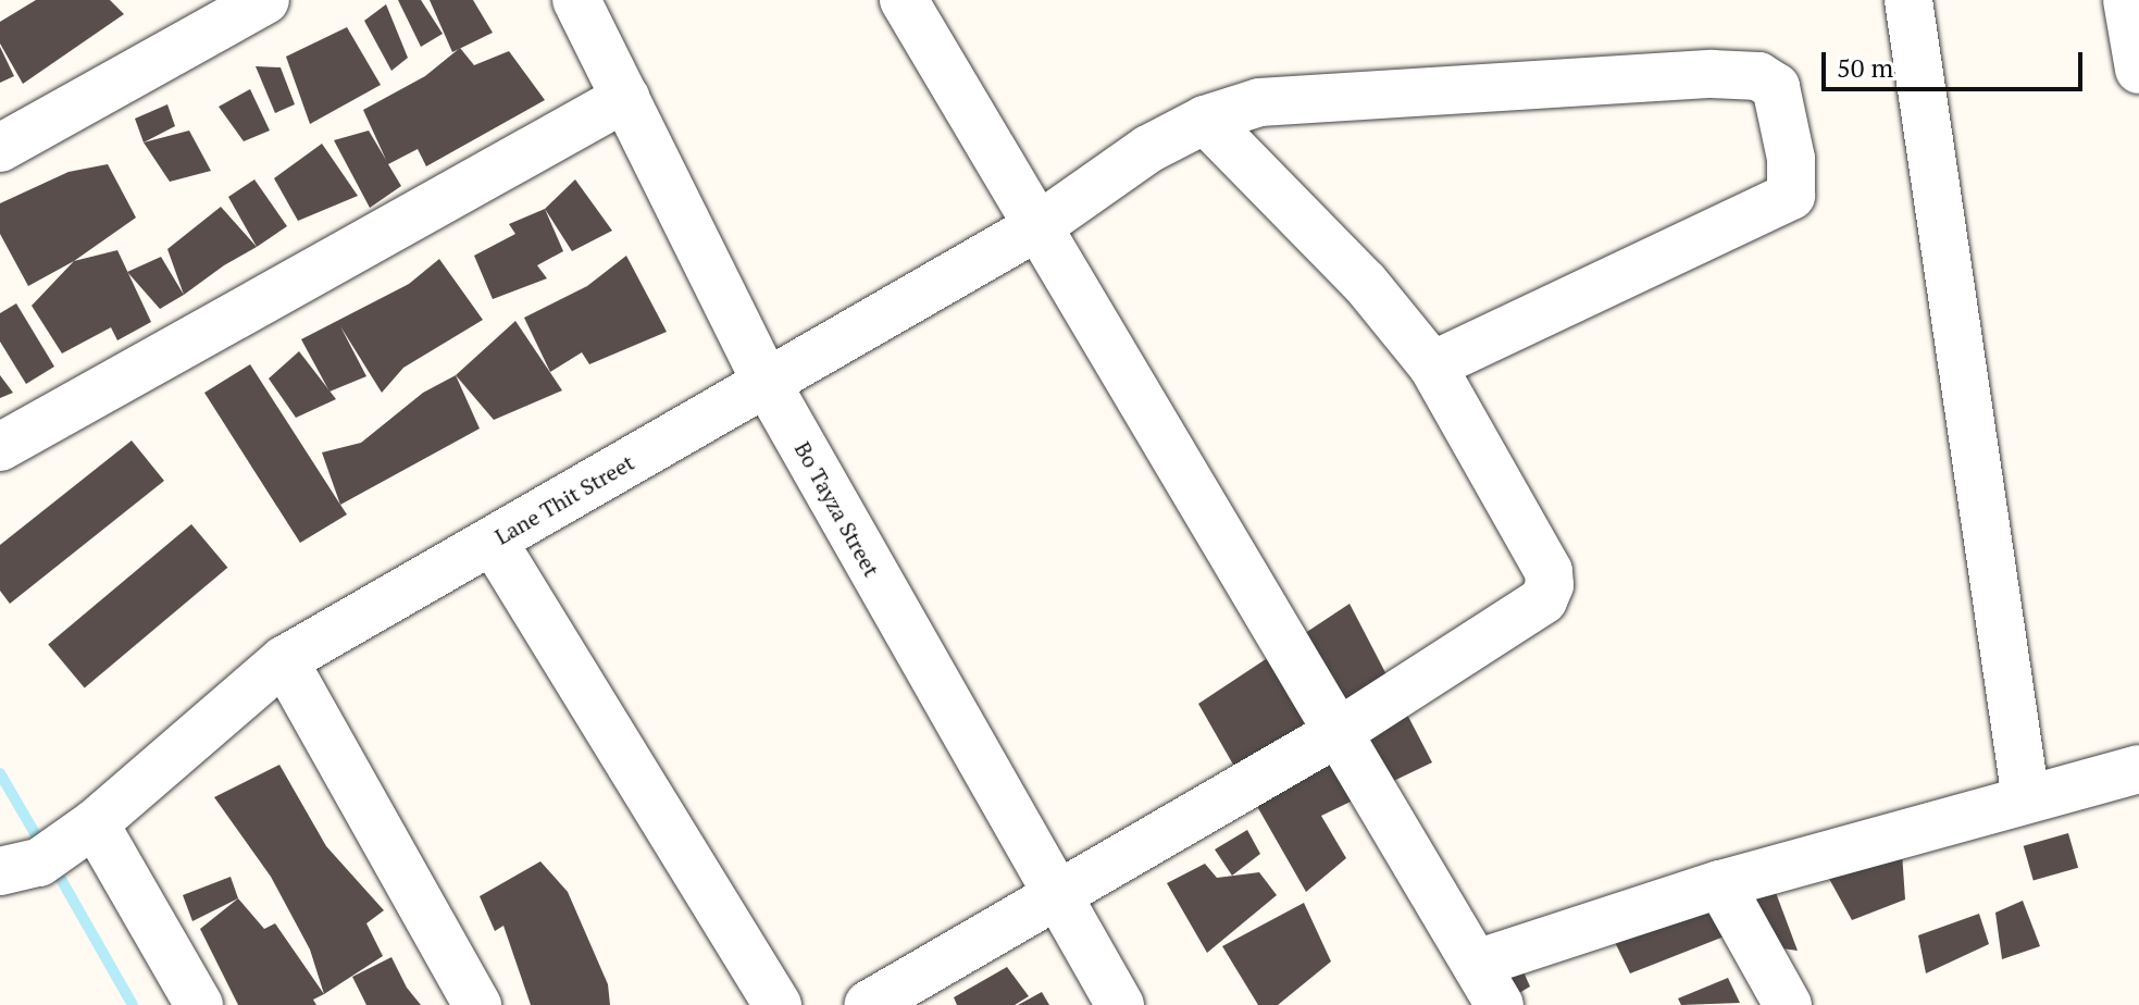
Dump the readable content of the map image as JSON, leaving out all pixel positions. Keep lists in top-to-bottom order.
{
  "streets": {
    "street": ["Lane Thit Street", "Bo Tayza Street"]
  },
  "crossings": [
    ["Lane Thit Street", "Bo Tayza Street"]
  ],
  "scale_bar": "50 m"
}
